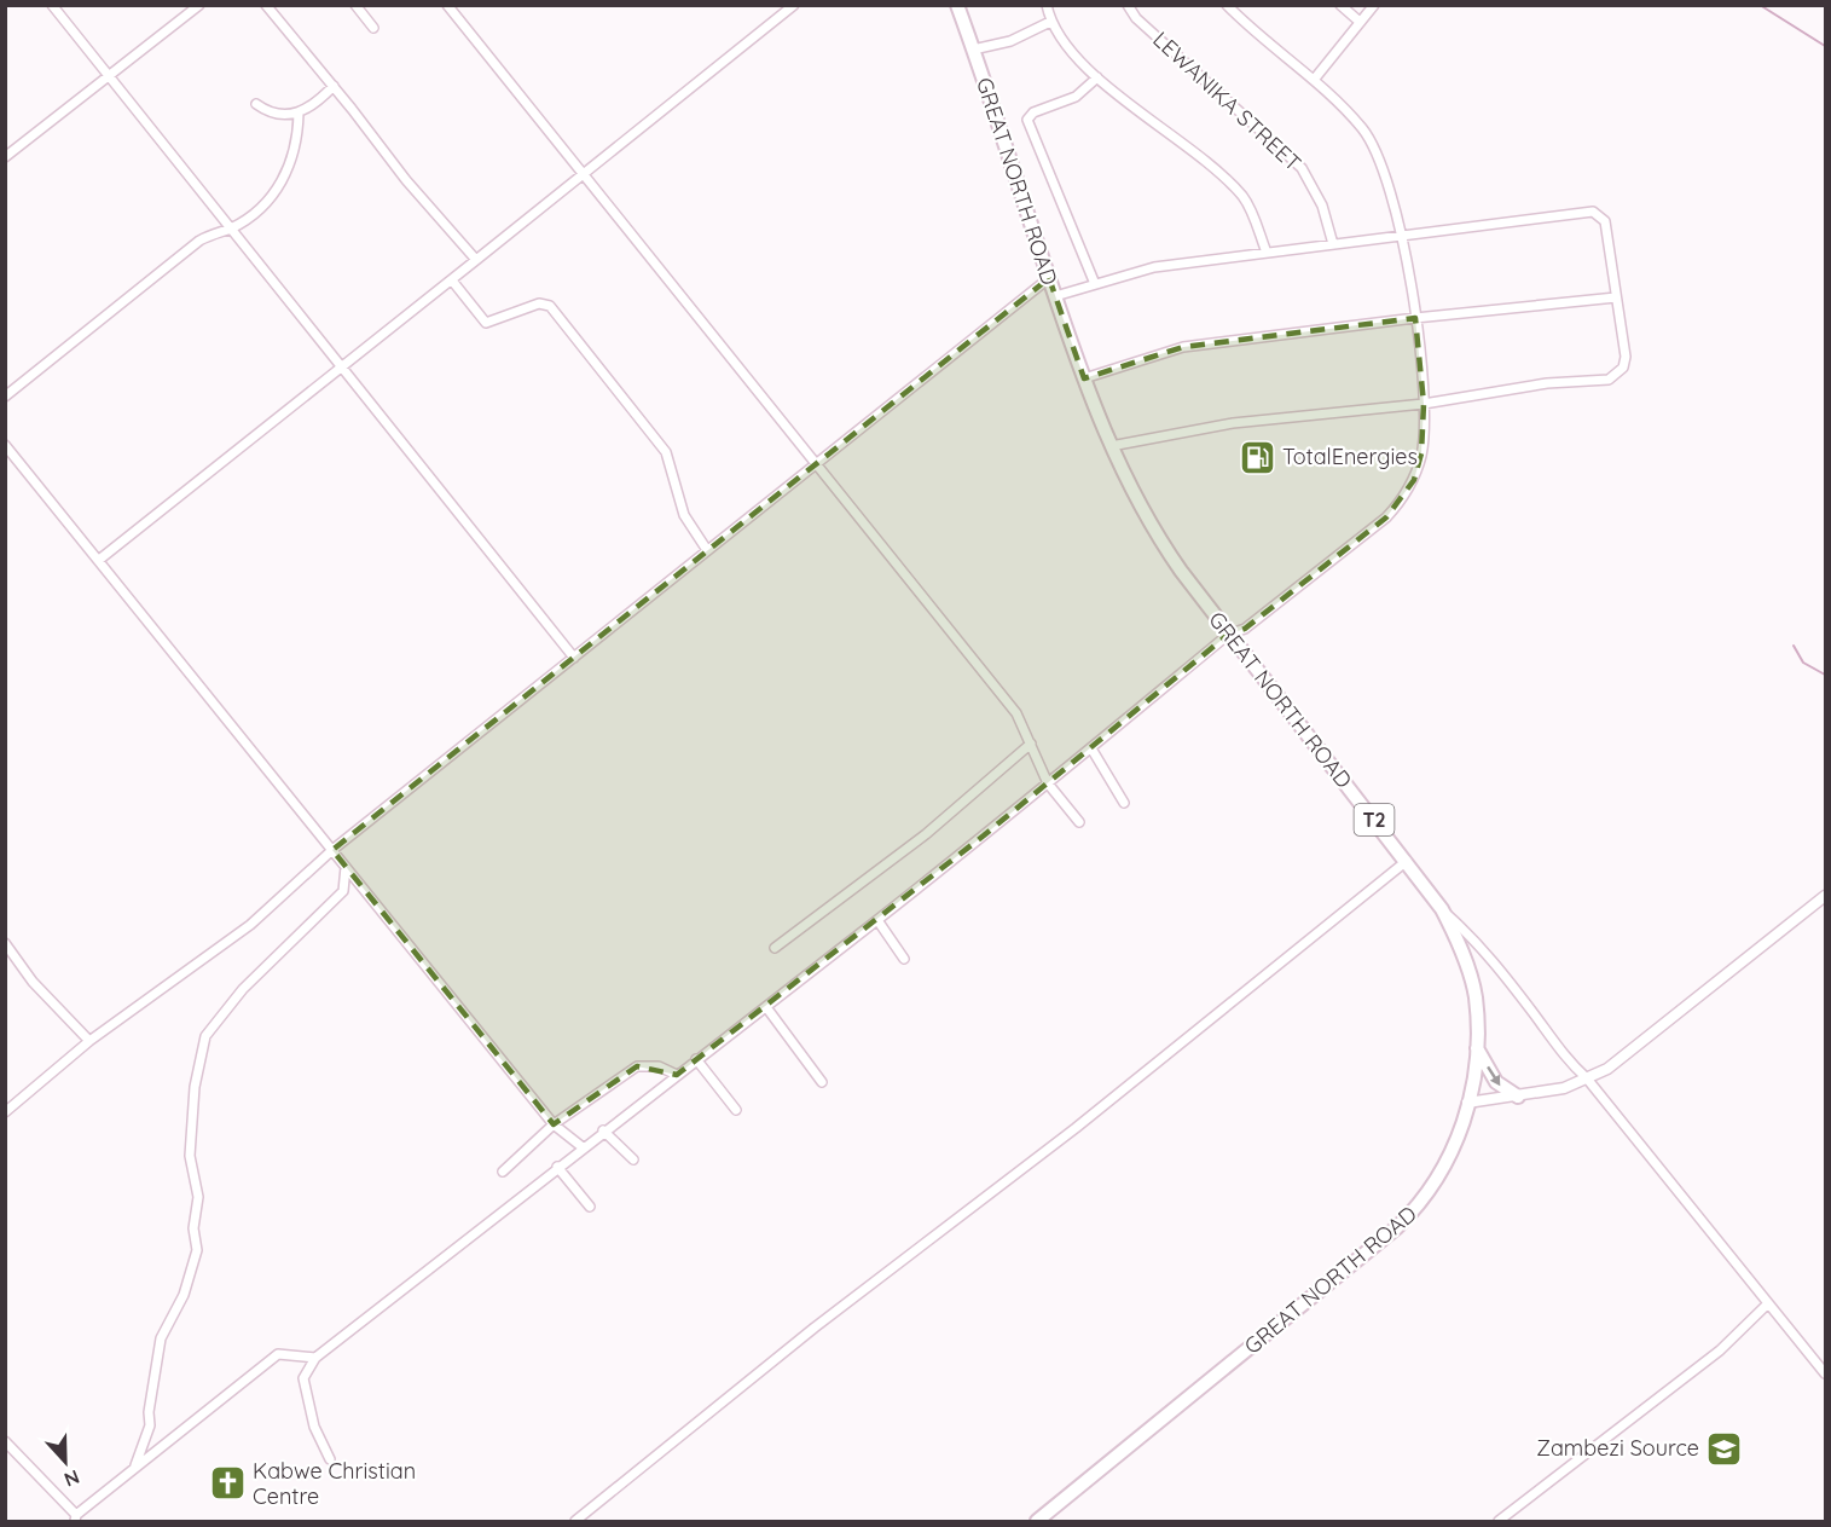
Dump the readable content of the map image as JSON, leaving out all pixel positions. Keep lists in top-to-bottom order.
{
  "streets": {
    "highway": ["GREAT NORTH ROAD", "T2"],
    "street": ["LEWANIKA STREET"]
  },
  "places": {
    "fuel station": ["TotalEnergies"],
    "school or university": ["Zambezi Source"],
    "church": ["Kabwe Christian Centre"]
  },
  "north": "bottom"
}
